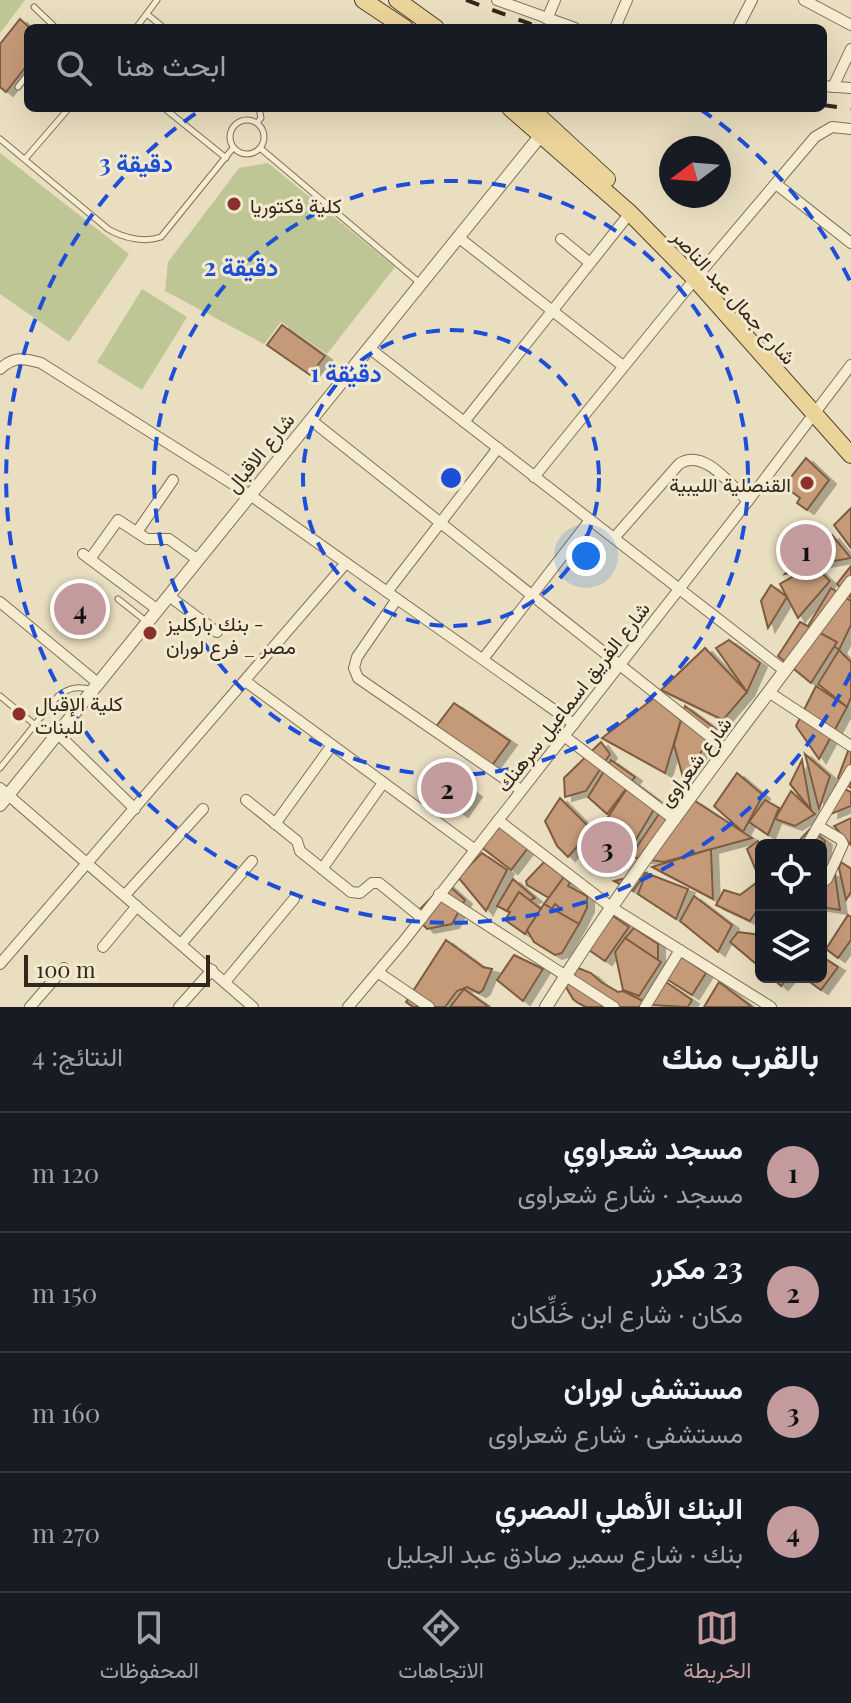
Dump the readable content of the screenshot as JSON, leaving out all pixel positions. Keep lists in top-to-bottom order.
{
  "streets": {
    "main road": ["شارع جمال عبد الناصر"],
    "street": ["شارع الاقبال", "شارع الفريق اسماعيل سرهنك", "شارع شعراوى"]
  },
  "crossings": [
    ["شارع جمال عبد الناصر", "شارع الاقبال"],
    ["شارع جمال عبد الناصر", "شارع الفريق اسماعيل سرهنك"]
  ],
  "places": [
    "كلية فكتوريا",
    "القنصلية الليبية",
    "بنك باركليز - مصر _ فرع لوران",
    "كلية الإقبال للبنات"
  ],
  "scale_bar": "100 m",
  "north": "left",
  "page": {
    "search": "ابحث هنا",
    "pins": [
      "1",
      "4",
      "2",
      "3"
    ],
    "scale": "100 m",
    "heading": ["بالقرب منك", "النتائج: 4"],
    "list": [
      {
        "mark": "1",
        "name": "مسجد شعراوي",
        "note": "مسجد · شارع شعراوى",
        "value": "120 m"
      },
      {
        "mark": "2",
        "name": "23 مكرر",
        "note": "مكان · شارع ابن خَلِّكان",
        "value": "150 m"
      },
      {
        "mark": "3",
        "name": "مستشفى لوران",
        "note": "مستشفى · شارع شعراوى",
        "value": "160 m"
      },
      {
        "mark": "4",
        "name": "البنك الأهلي المصري",
        "note": "بنك · شارع سمير صادق عبد الجليل",
        "value": "270 m"
      }
    ],
    "nav": ["الخريطة", "الاتجاهات", "المحفوظات"]
  },
  "rings": ["3 دقيقة", "2 دقيقة", "1 دقيقة"]
}
